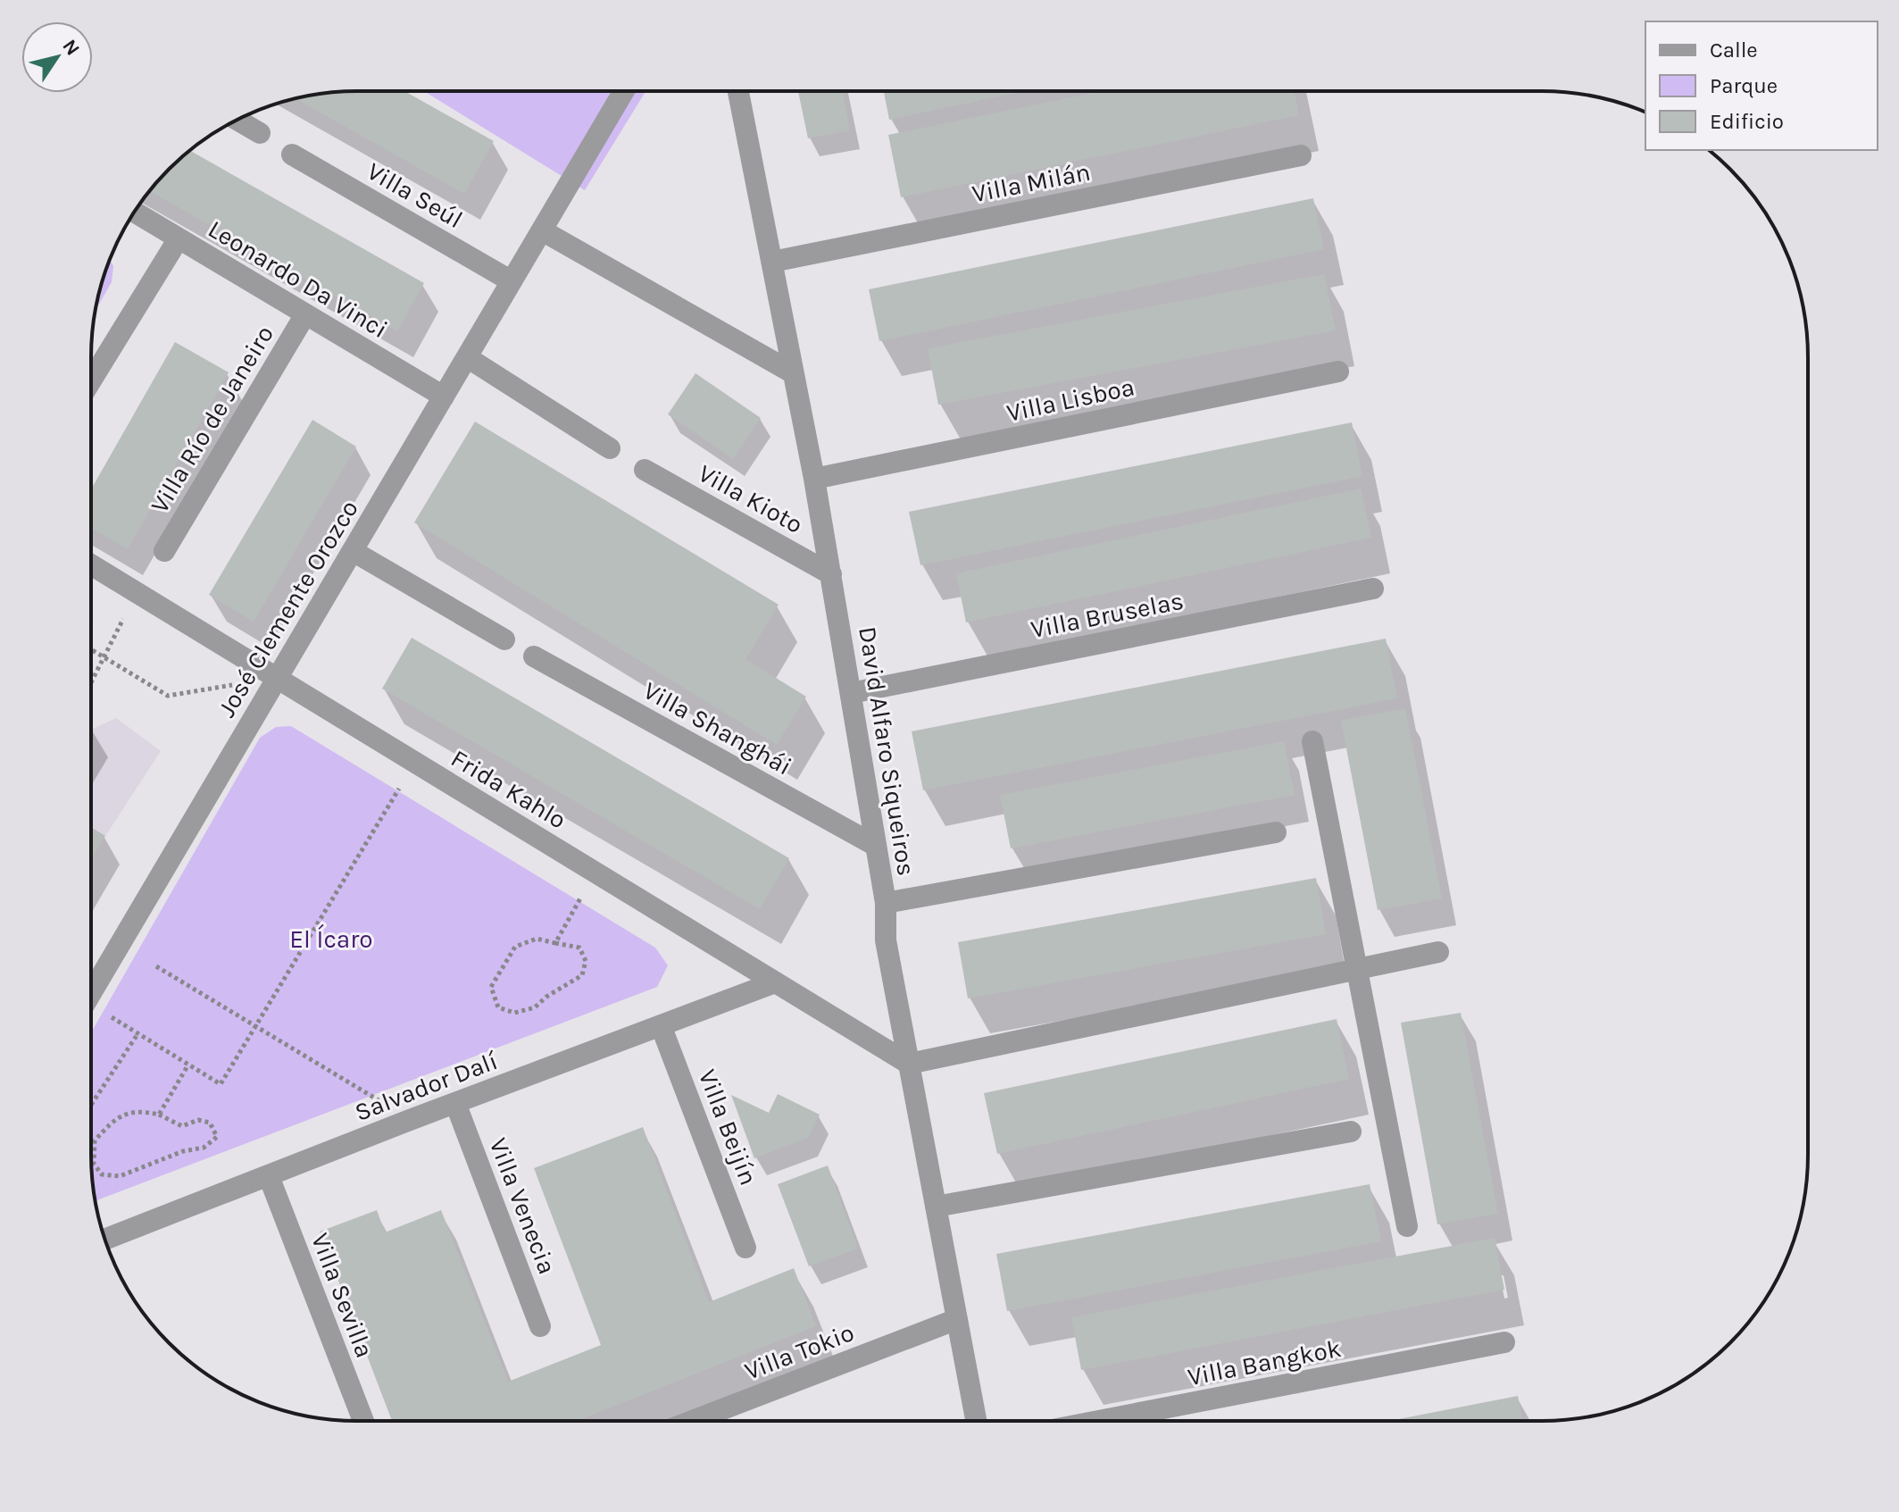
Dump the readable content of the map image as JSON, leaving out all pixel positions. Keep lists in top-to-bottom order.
{
  "streets": {
    "street": [
      "Villa Milán",
      "Villa Seúl",
      "Leonardo Da Vinci",
      "Villa Lisboa",
      "Villa Río de Janeiro",
      "Villa Kioto",
      "José Clemente Orozco",
      "Villa Bruselas",
      "Villa Shanghái",
      "David Alfaro Siqueiros",
      "Frida Kahlo",
      "Salvador Dalí",
      "Villa Beijín",
      "Villa Venecia",
      "Villa Sevilla",
      "Villa Tokio",
      "Villa Bangkok"
    ]
  },
  "crossings": [
    ["Villa Milán", "David Alfaro Siqueiros"],
    ["Villa Seúl", "José Clemente Orozco"],
    ["Leonardo Da Vinci", "Villa Río de Janeiro"],
    ["Leonardo Da Vinci", "José Clemente Orozco"],
    ["Villa Lisboa", "David Alfaro Siqueiros"],
    ["Villa Kioto", "David Alfaro Siqueiros"],
    ["José Clemente Orozco", "Frida Kahlo"],
    ["Villa Bruselas", "David Alfaro Siqueiros"],
    ["Villa Shanghái", "David Alfaro Siqueiros"],
    ["David Alfaro Siqueiros", "Frida Kahlo"],
    ["David Alfaro Siqueiros", "Villa Tokio"],
    ["Frida Kahlo", "Salvador Dalí"],
    ["Salvador Dalí", "Villa Beijín"],
    ["Salvador Dalí", "Villa Venecia"],
    ["Salvador Dalí", "Villa Sevilla"]
  ],
  "parks": ["El Ícaro"],
  "legend": ["Calle", "Parque", "Edificio"],
  "north": "top right"
}
